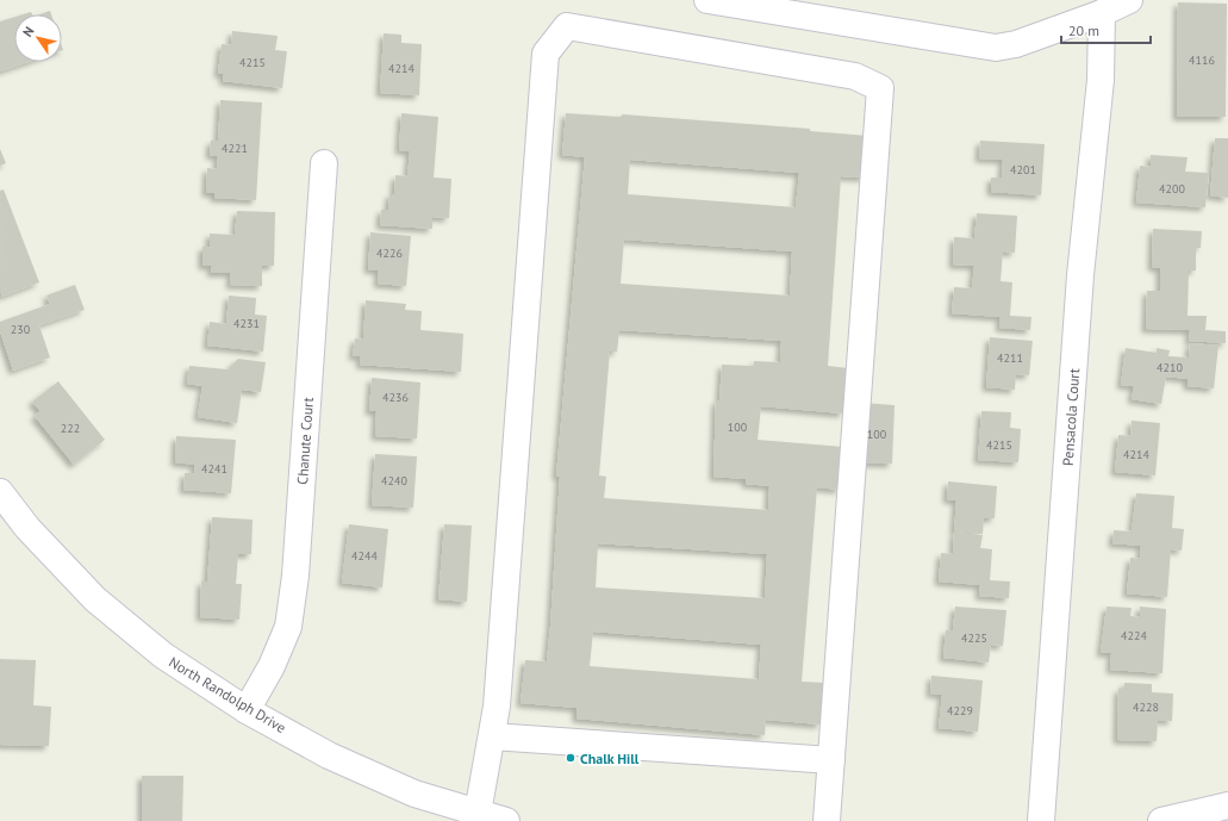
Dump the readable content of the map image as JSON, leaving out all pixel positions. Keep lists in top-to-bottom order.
{
  "streets": {
    "street": ["Pensacola Court", "Chanute Court", "North Randolph Drive"]
  },
  "crossings": [
    ["Chanute Court", "North Randolph Drive"]
  ],
  "places": ["Chalk Hill"],
  "house_numbers": [
    "4116",
    "4215",
    "4214",
    "4221",
    "4201",
    "4200",
    "4226",
    "4231",
    "230",
    "4211",
    "4210",
    "4236",
    "100",
    "222",
    "100",
    "4215",
    "4214",
    "4241",
    "4240",
    "4244",
    "4224",
    "4225",
    "4228",
    "4229"
  ],
  "scale_bar": "20 m",
  "north": "top left"
}
